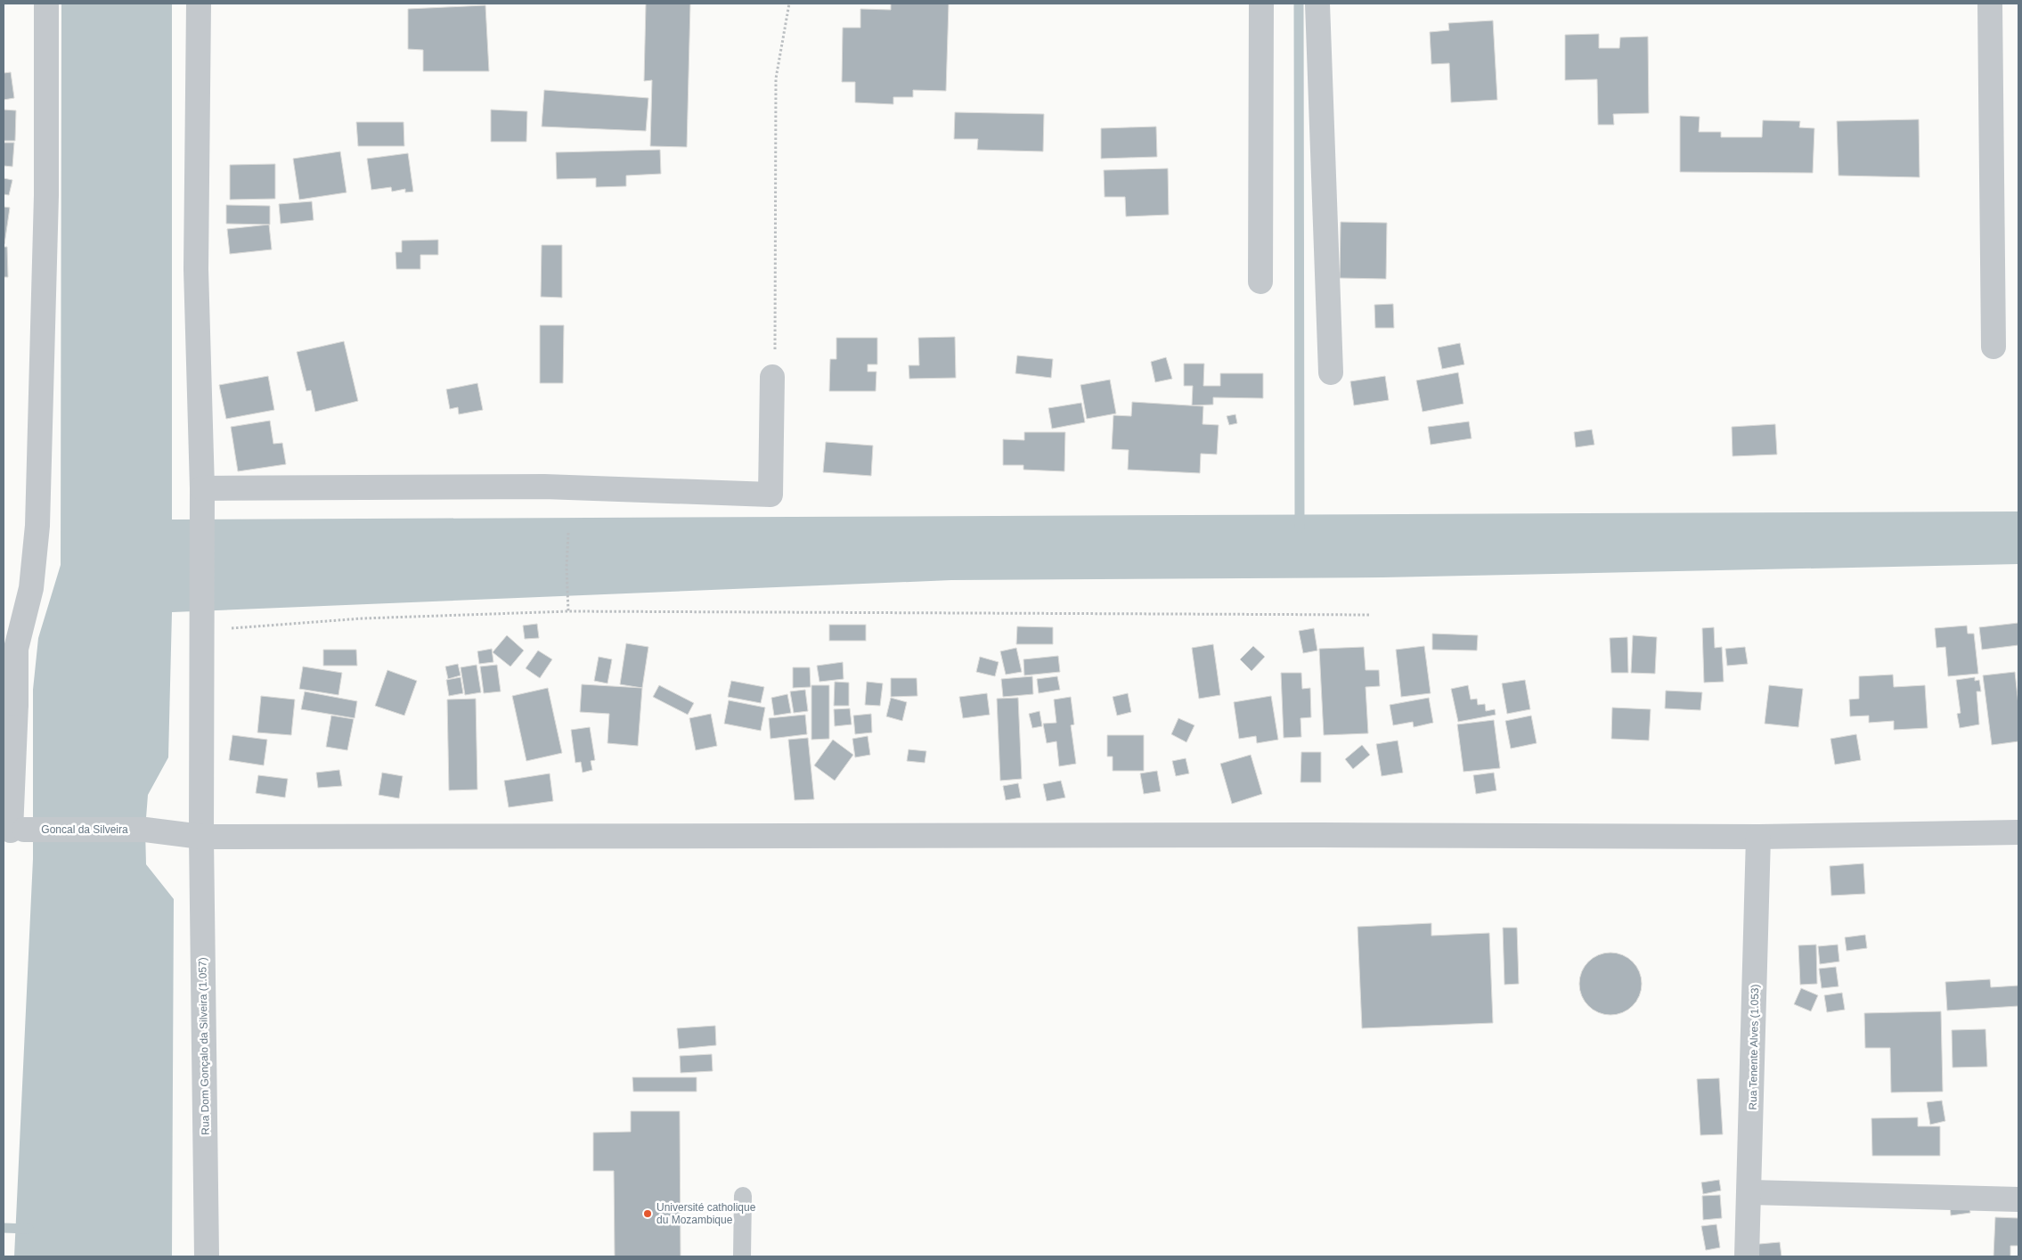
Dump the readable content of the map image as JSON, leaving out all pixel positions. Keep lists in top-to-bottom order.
{
  "streets": {
    "street": ["Goncal da Silveira", "Rua Dom Gonçalo da Silveira (1.057)", "Rua Tenente Alves (1.053)"]
  },
  "crossings": [
    ["Goncal da Silveira", "Rua Dom Gonçalo da Silveira (1.057)"],
    ["Goncal da Silveira", "Rua Tenente Alves (1.053)"]
  ],
  "places": ["Université catholique du Mozambique"]
}
